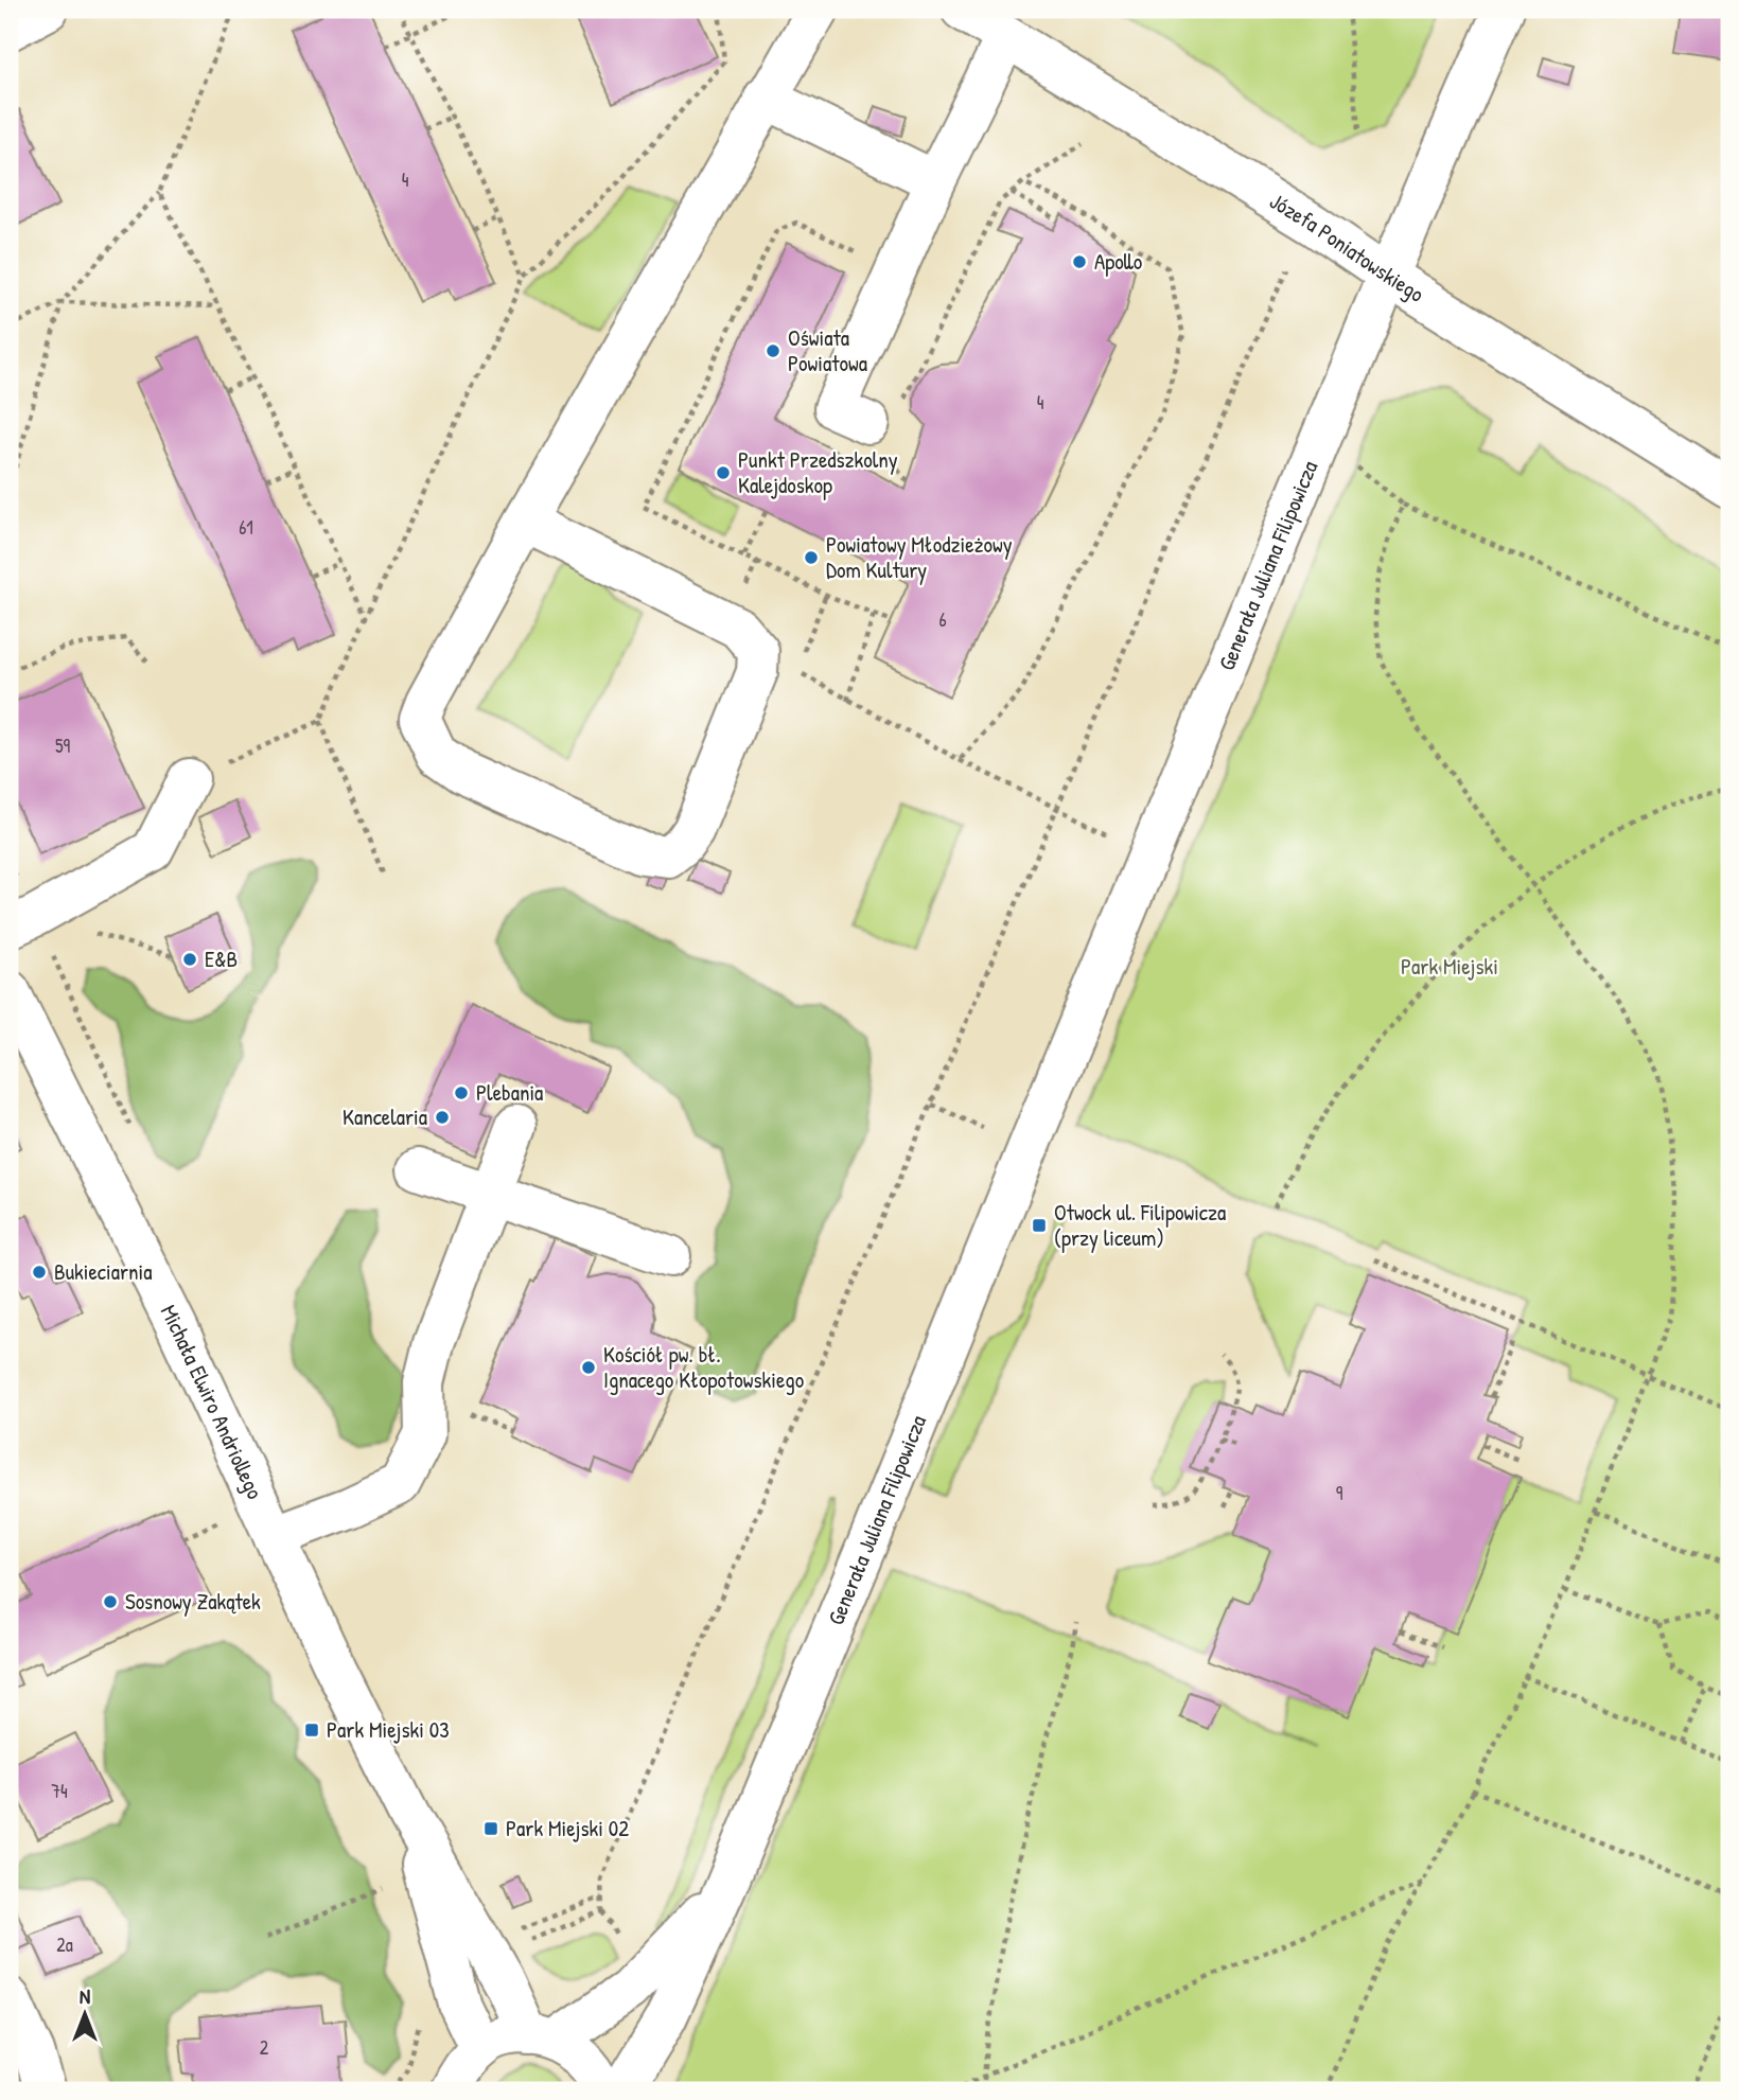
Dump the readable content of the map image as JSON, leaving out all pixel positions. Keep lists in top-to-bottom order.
{
  "streets": {
    "main road": ["Józefa Poniatowskiego", "Generała Juliana Filipowicza", "Michała Elwiro Andriollego"]
  },
  "crossings": [
    ["Józefa Poniatowskiego", "Generała Juliana Filipowicza"]
  ],
  "parks": ["Park Miejski"],
  "places": {
    "other": [
      "Apollo",
      "Oświata Powiatowa",
      "Punkt Przedszkolny Kalejdoskop",
      "Powiatowy Młodzieżowy Dom Kultury",
      "E&B",
      "Plebania",
      "Kancelaria",
      "Bukieciarnia",
      "Kościół pw. bł. Ignacego Kłopotowskiego",
      "Sosnowy Zakątek"
    ],
    "transit": ["Otwock ul. Filipowicza (przy liceum)", "Park Miejski 03", "Park Miejski 02"]
  },
  "house_numbers": [
    "4",
    "4",
    "61",
    "6",
    "59",
    "9",
    "74",
    "2a",
    "2"
  ],
  "north": "top"
}
